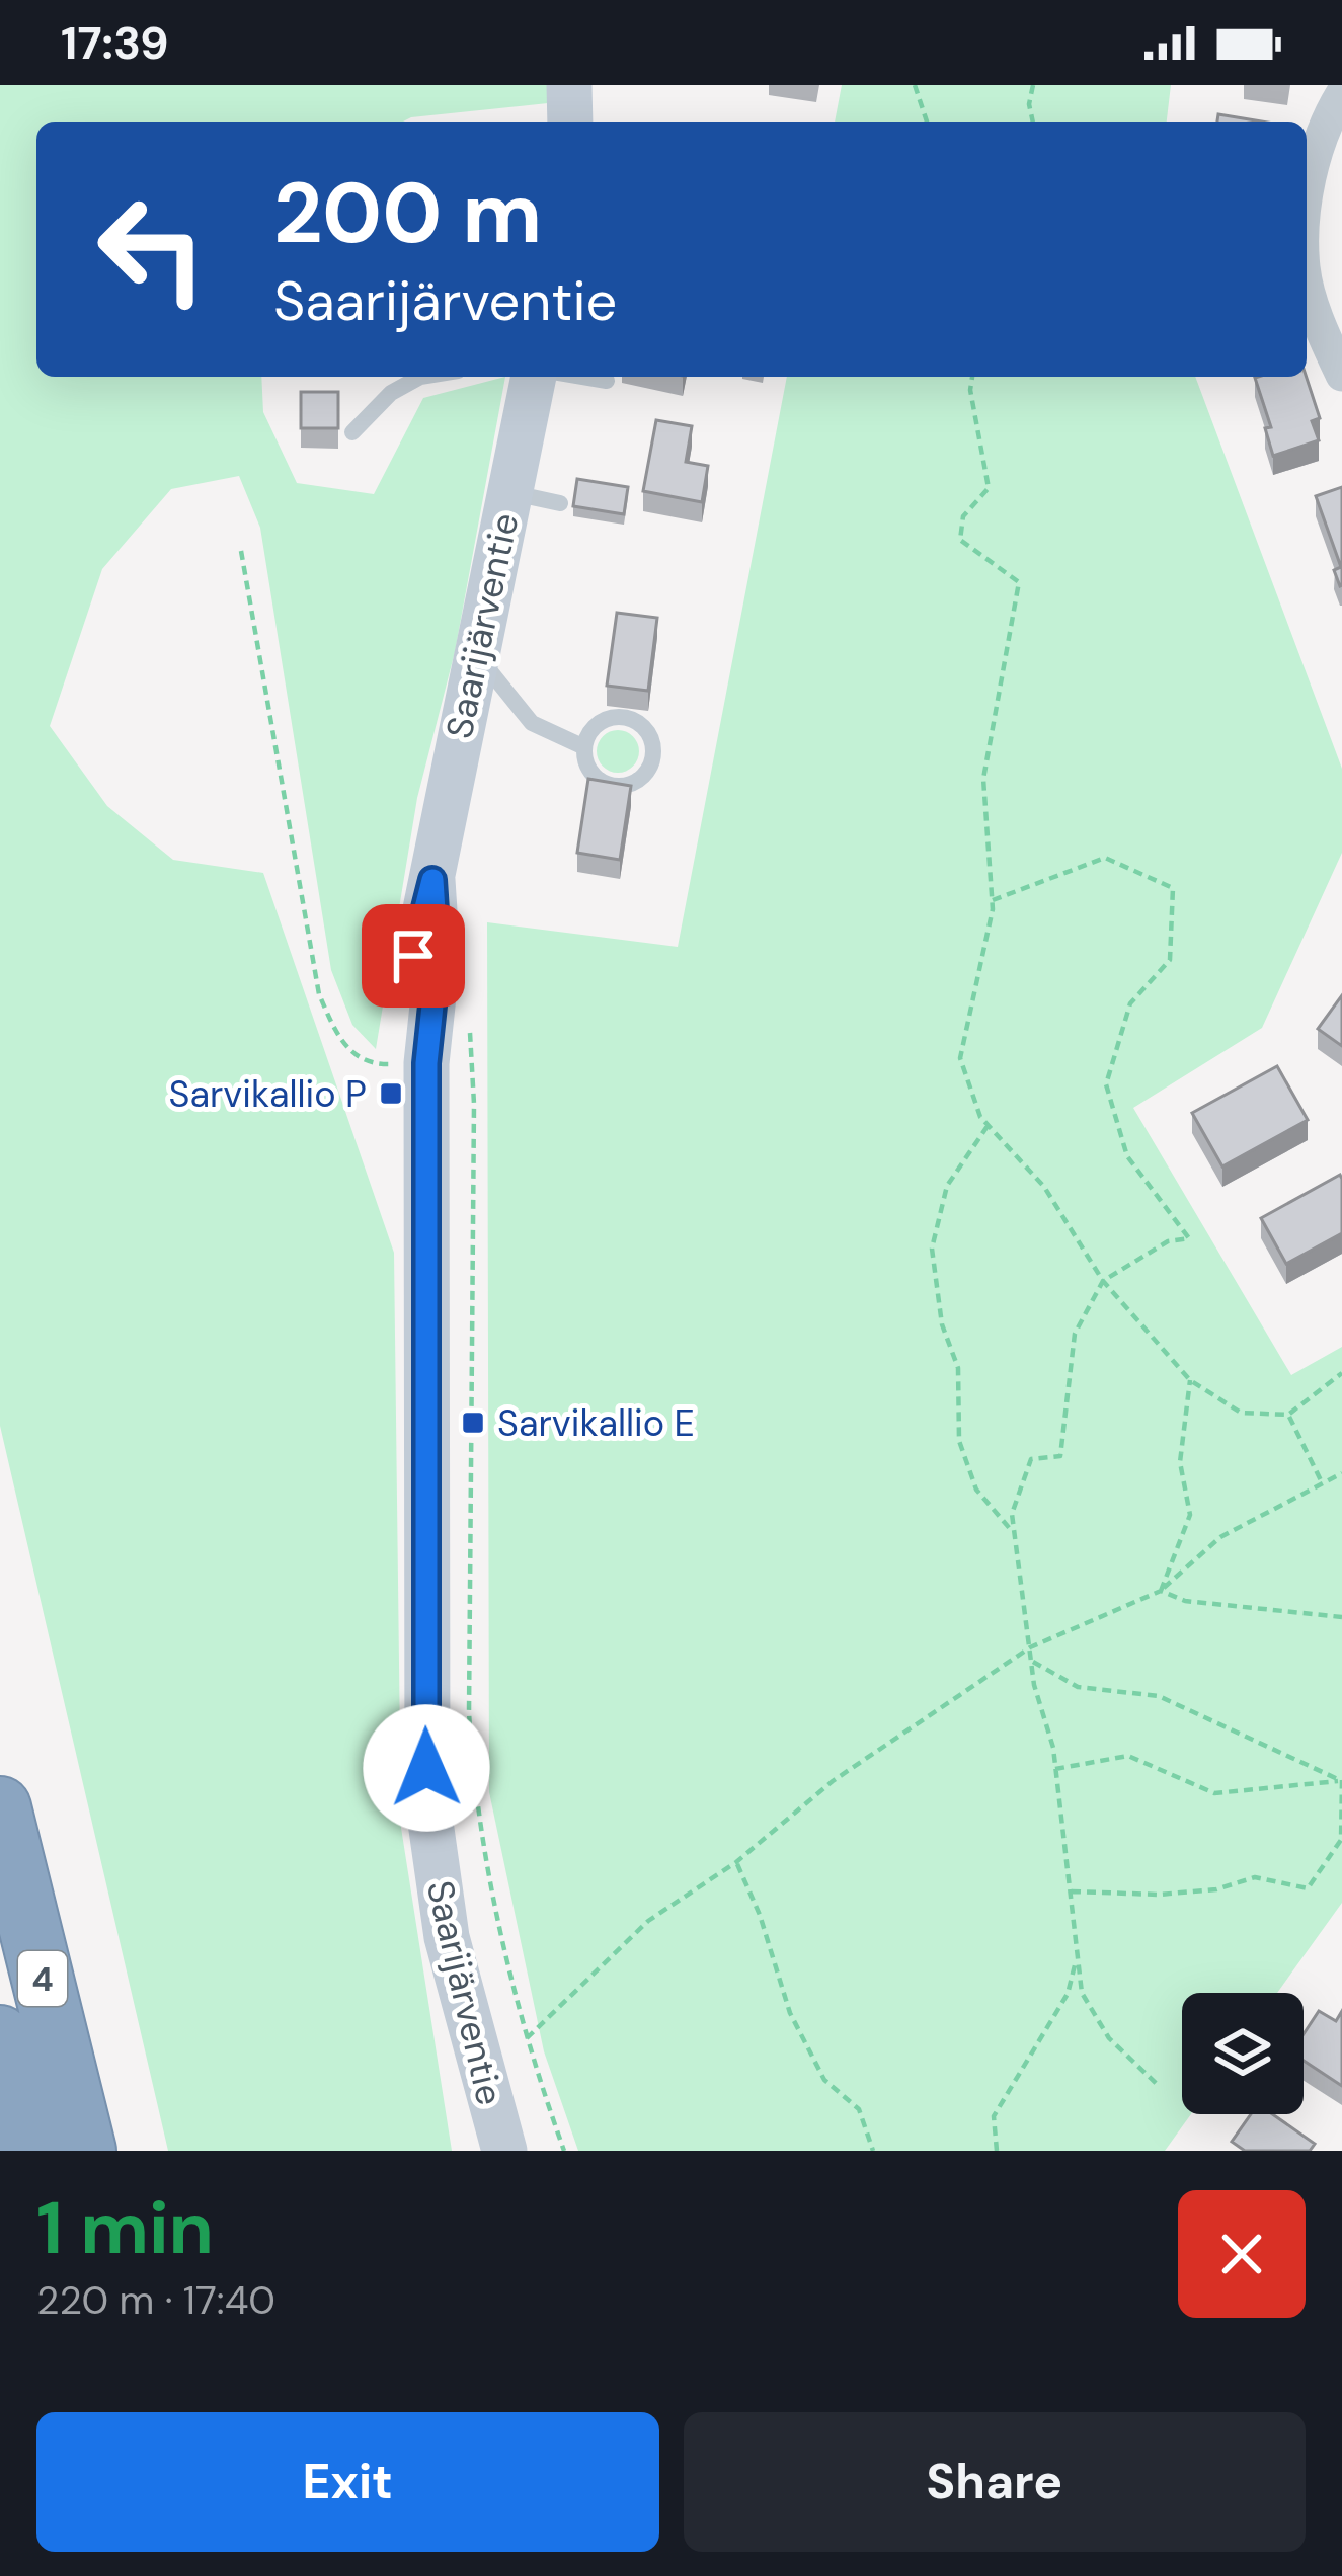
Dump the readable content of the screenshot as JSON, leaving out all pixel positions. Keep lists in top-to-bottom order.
{
  "streets": {
    "highway": ["4"],
    "main road": ["Saarijärventie"]
  },
  "places": {
    "transit": ["Sarvikallio P", "Sarvikallio E"]
  },
  "page": {
    "status": "17:39",
    "turn": ["200 m", "Saarijärventie"],
    "heading": ["1 min", "220 m · 17:40"],
    "buttons": ["Exit", "Share"]
  }
}
